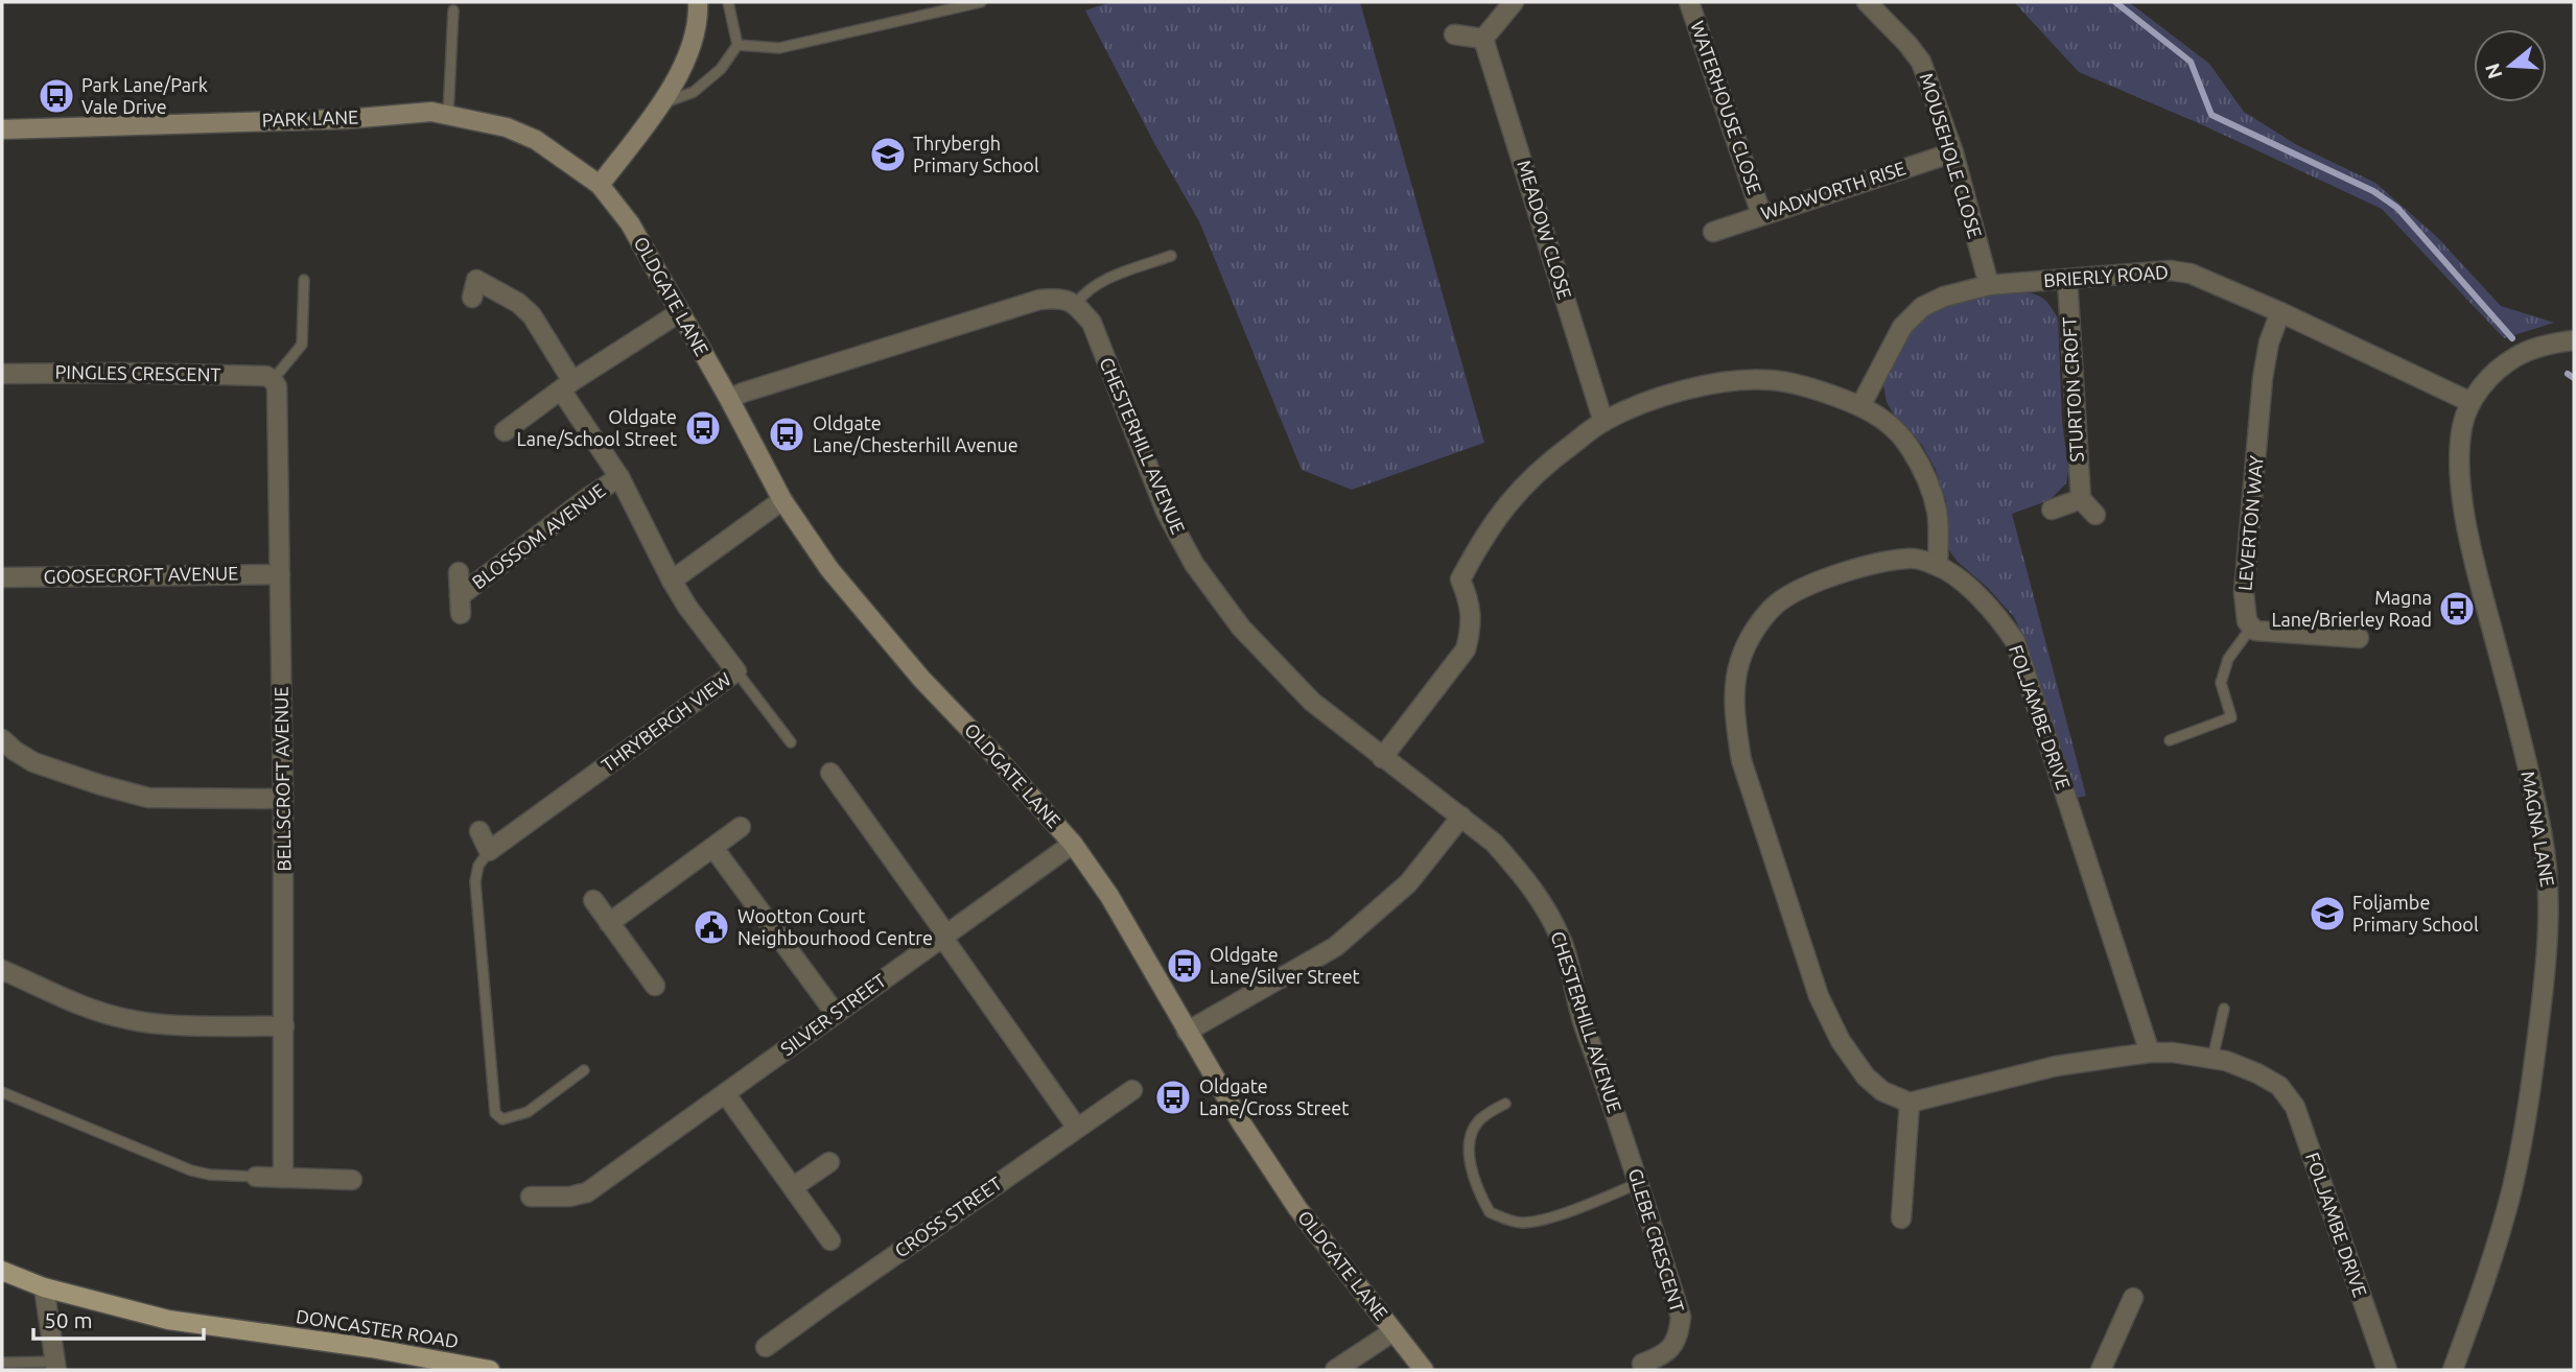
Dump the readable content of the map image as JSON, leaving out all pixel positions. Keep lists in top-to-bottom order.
{
  "streets": {
    "main road": ["DONCASTER ROAD"],
    "street": [
      "WATERHOUSE CLOSE",
      "PARK LANE",
      "MOUSEHOLE CLOSE",
      "WADWORTH RISE",
      "MEADOW CLOSE",
      "BRIERLY ROAD",
      "OLDGATE LANE",
      "PINGLES CRESCENT",
      "STURTON CROFT",
      "CHESTERHILL AVENUE",
      "LEVERTON WAY",
      "BLOSSOM AVENUE",
      "GOOSECROFT AVENUE",
      "FOLJAMBE DRIVE",
      "THRYBERGH VIEW",
      "BELLSCROFT AVENUE",
      "MAGNA LANE",
      "SILVER STREET",
      "CROSS STREET",
      "GLEBE CRESCENT"
    ]
  },
  "crossings": [
    ["WATERHOUSE CLOSE", "WADWORTH RISE"],
    ["PARK LANE", "OLDGATE LANE"],
    ["MOUSEHOLE CLOSE", "WADWORTH RISE"],
    ["MOUSEHOLE CLOSE", "BRIERLY ROAD"],
    ["BRIERLY ROAD", "STURTON CROFT"],
    ["BRIERLY ROAD", "LEVERTON WAY"],
    ["BRIERLY ROAD", "MAGNA LANE"],
    ["OLDGATE LANE", "SILVER STREET"],
    ["PINGLES CRESCENT", "BELLSCROFT AVENUE"],
    ["CHESTERHILL AVENUE", "GLEBE CRESCENT"],
    ["BLOSSOM AVENUE", "THRYBERGH VIEW"],
    ["GOOSECROFT AVENUE", "BELLSCROFT AVENUE"]
  ],
  "places": {
    "bus stop": [
      "Park Lane/Park Vale Drive",
      "Oldgate Lane/School Street",
      "Oldgate Lane/Chesterhill Avenue",
      "Magna Lane/Brierley Road",
      "Oldgate Lane/Silver Street",
      "Oldgate Lane/Cross Street"
    ],
    "school or university": ["Thrybergh Primary School", "Foljambe Primary School"],
    "public building": ["Wootton Court Neighbourhood Centre"]
  },
  "scale_bar": "50 m",
  "north": "left"
}
